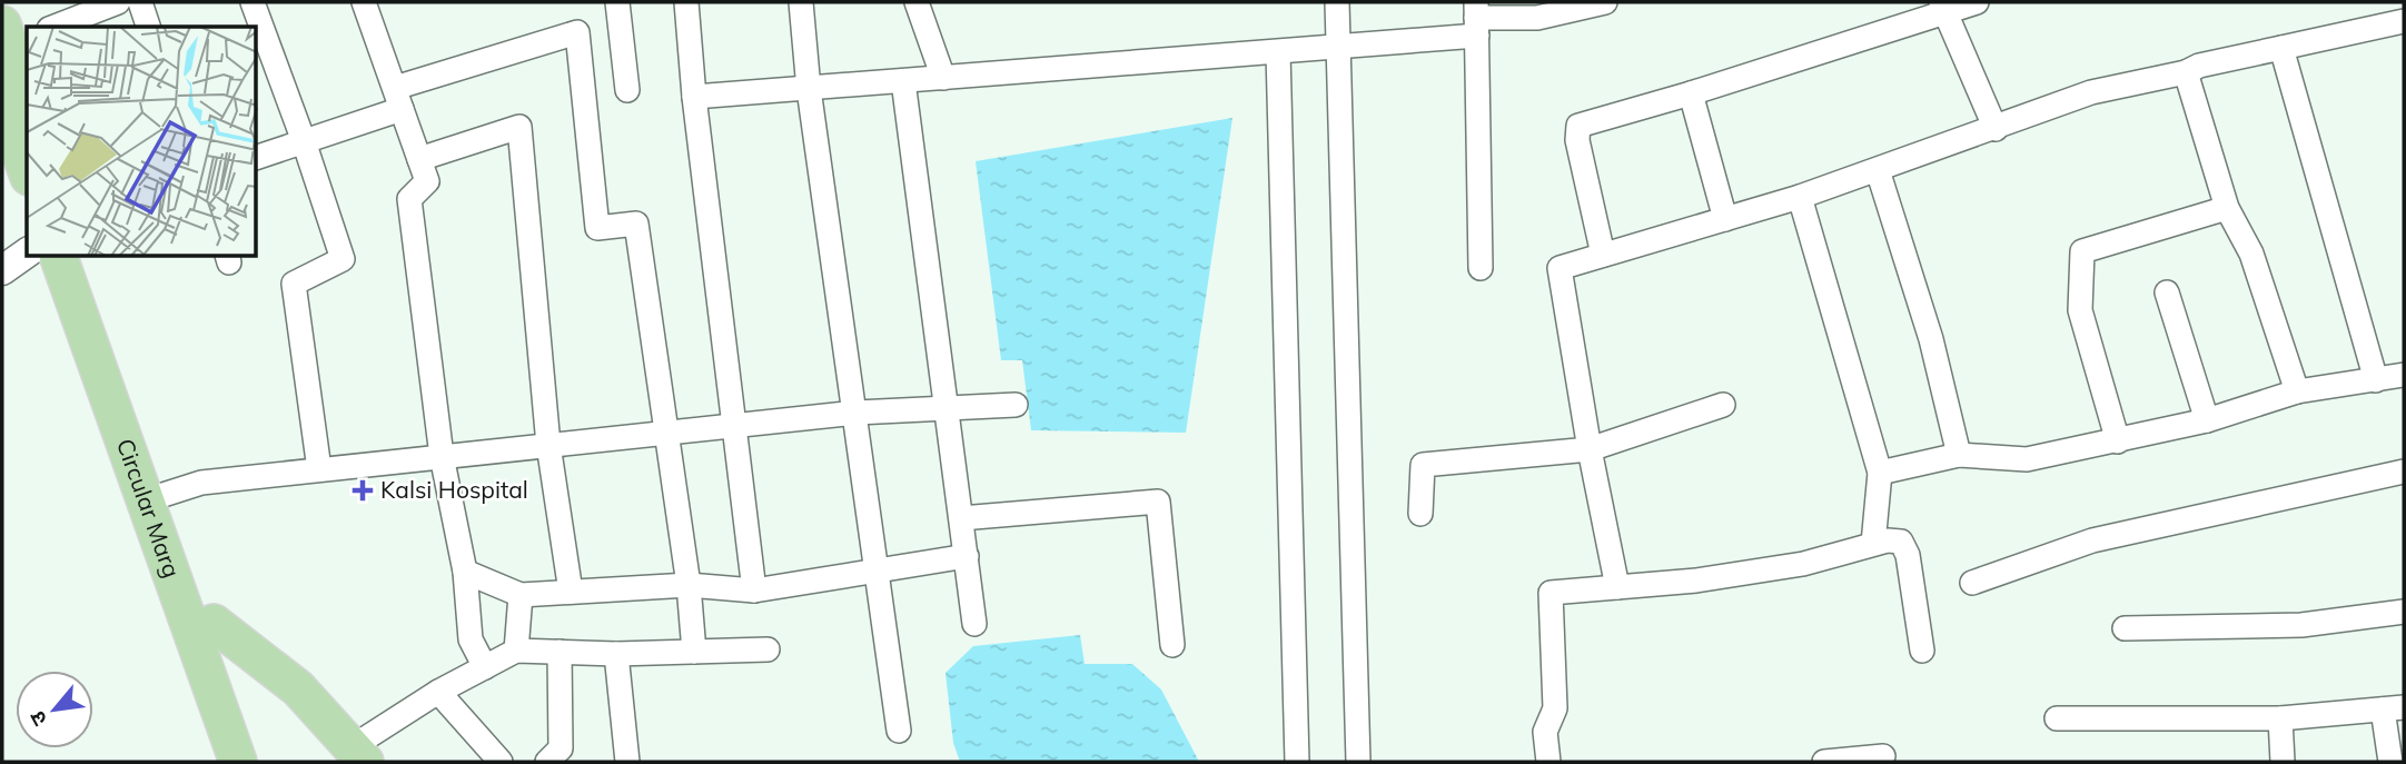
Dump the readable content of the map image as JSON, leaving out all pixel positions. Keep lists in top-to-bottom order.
{
  "streets": {
    "main road": ["Circular Marg"]
  },
  "places": {
    "health": ["Kalsi Hospital"]
  },
  "north": "bottom left"
}
